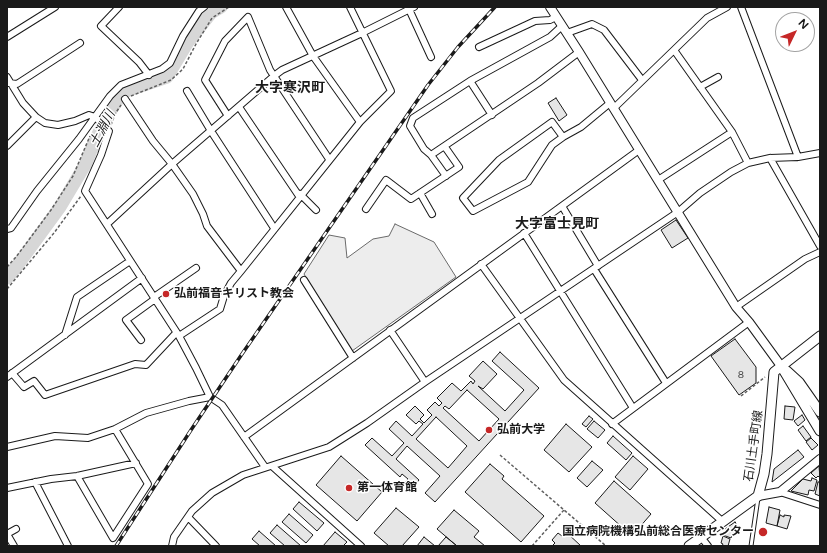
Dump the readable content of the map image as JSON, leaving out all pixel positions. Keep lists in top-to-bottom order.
{
  "streets": {
    "main road": ["石川土手町線"]
  },
  "districts": ["大字寒沢町", "大字富士見町"],
  "water": ["土淵川"],
  "places": [
    "弘前福音キリスト教会",
    "弘前大学",
    "第一体育館",
    "国立病院機構弘前総合医療センター"
  ],
  "house_numbers": ["8"],
  "north": "top right"
}
